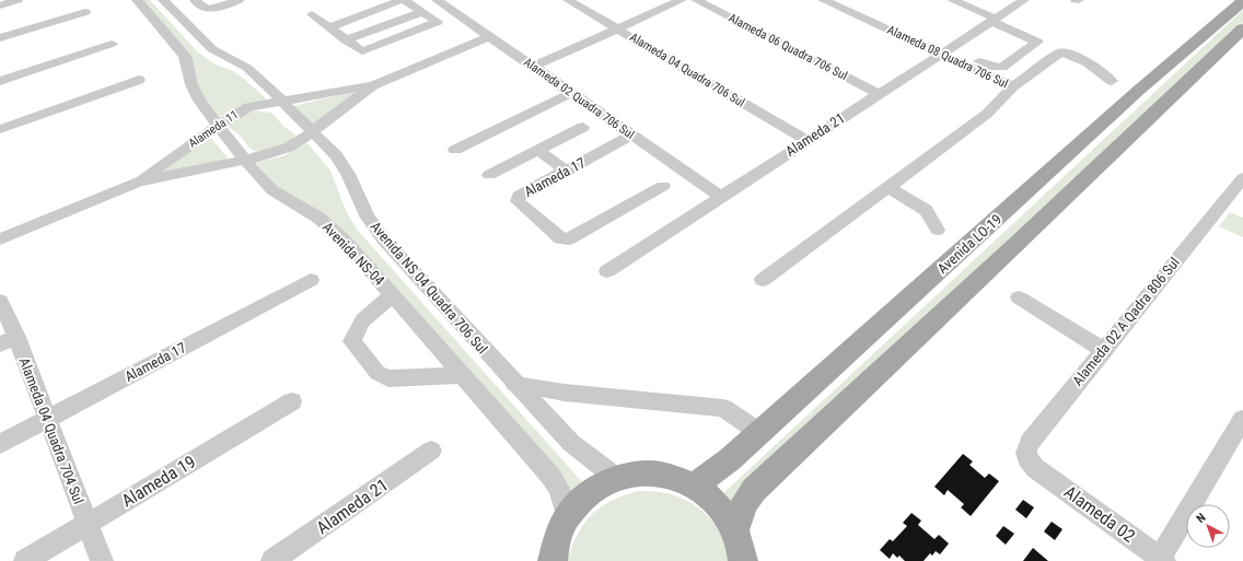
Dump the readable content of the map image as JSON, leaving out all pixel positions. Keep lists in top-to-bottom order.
{
  "streets": {
    "main road": ["Avenida LO-19"],
    "street": [
      "Alameda 06 Quadra 706 Sul",
      "Alameda 08 Quadra 706 Sul",
      "Alameda 04 Quadra 706 Sul",
      "Alameda 02 Quadra 706 Sul",
      "Alameda 11",
      "Alameda 21",
      "Alameda 17",
      "Avenida NS-04",
      "Avenida NS 04 Quadra 706 Sul",
      "Alameda 02 A Qadra 806 Sul",
      "Alameda 04 Quadra 704 Sul",
      "Alameda 19",
      "Alameda 02"
    ]
  },
  "crossings": [
    ["Alameda 06 Quadra 706 Sul", "Alameda 21"],
    ["Alameda 08 Quadra 706 Sul", "Alameda 21"],
    ["Alameda 04 Quadra 706 Sul", "Alameda 21"],
    ["Alameda 02 Quadra 706 Sul", "Alameda 11"],
    ["Alameda 02 Quadra 706 Sul", "Alameda 21"],
    ["Alameda 02 Quadra 706 Sul", "Alameda 17"],
    ["Alameda 11", "Avenida NS-04"],
    ["Alameda 11", "Avenida NS 04 Quadra 706 Sul"],
    ["Alameda 17", "Alameda 04 Quadra 704 Sul"],
    ["Alameda 02 A Qadra 806 Sul", "Alameda 02"],
    ["Alameda 04 Quadra 704 Sul", "Alameda 19"]
  ],
  "north": "top left"
}
